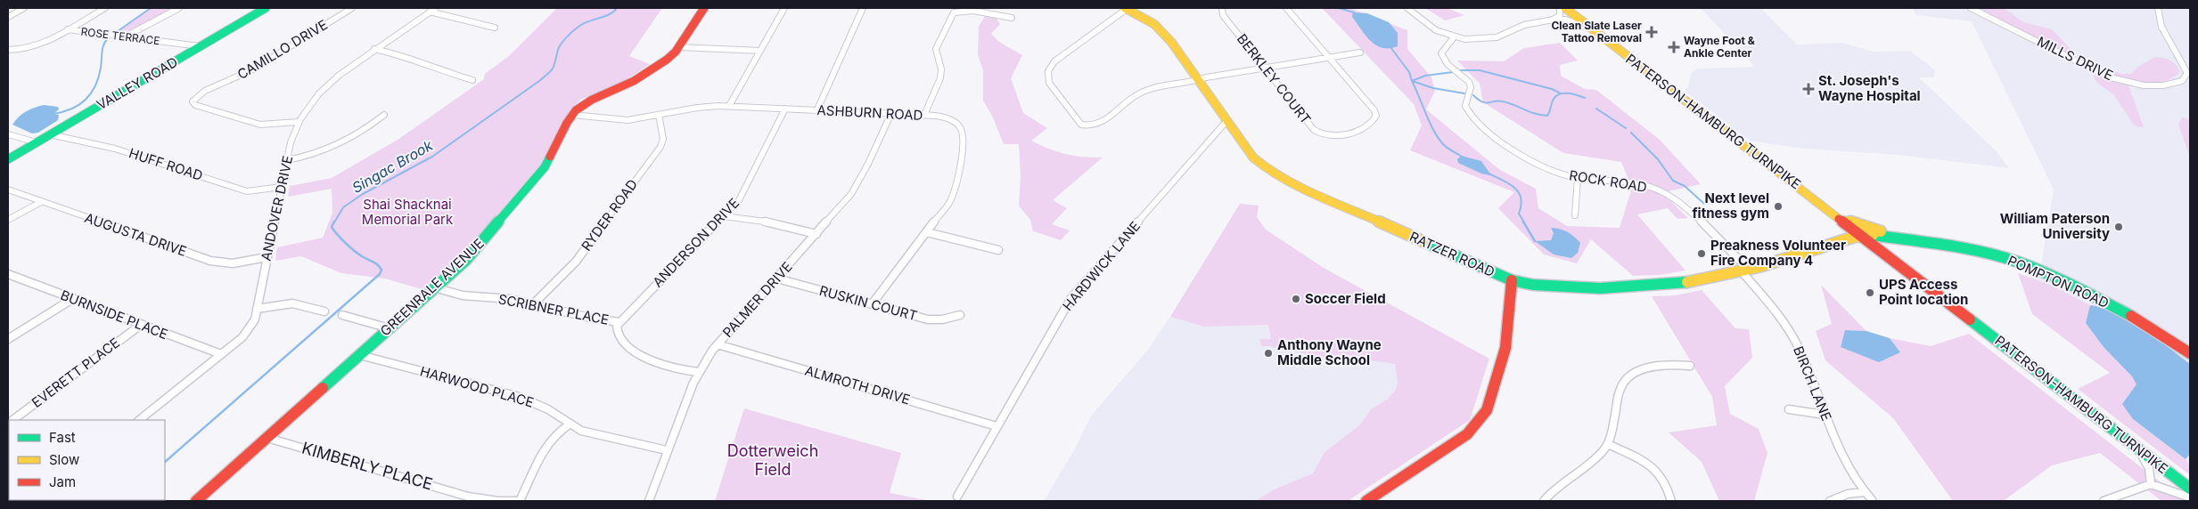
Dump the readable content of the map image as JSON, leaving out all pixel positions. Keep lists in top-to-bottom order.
{
  "streets": {
    "main road": [
      "VALLEY ROAD",
      "PATERSON-HAMBURG TURNPIKE",
      "RATZER ROAD",
      "POMPTON ROAD",
      "GREENRALE AVENUE"
    ],
    "street": [
      "ROSE TERRACE",
      "CAMILLO DRIVE",
      "MILLS DRIVE",
      "BERKLEY COURT",
      "ASHBURN ROAD",
      "HUFF ROAD",
      "ROCK ROAD",
      "ANDOVER DRIVE",
      "RYDER ROAD",
      "AUGUSTA DRIVE",
      "ANDERSON DRIVE",
      "HARDWICK LANE",
      "PALMER DRIVE",
      "RUSKIN COURT",
      "SCRIBNER PLACE",
      "BURNSIDE PLACE",
      "EVERETT PLACE",
      "BIRCH LANE",
      "ALMROTH DRIVE",
      "HARWOOD PLACE",
      "KIMBERLY PLACE"
    ]
  },
  "crossings": [
    ["ROSE TERRACE", "VALLEY ROAD"],
    ["CAMILLO DRIVE", "ANDOVER DRIVE"],
    ["VALLEY ROAD", "HUFF ROAD"],
    ["ASHBURN ROAD", "RYDER ROAD"],
    ["ASHBURN ROAD", "ANDERSON DRIVE"],
    ["ASHBURN ROAD", "GREENRALE AVENUE"],
    ["ASHBURN ROAD", "PALMER DRIVE"],
    ["ASHBURN ROAD", "RUSKIN COURT"],
    ["PATERSON-HAMBURG TURNPIKE", "RATZER ROAD"],
    ["PATERSON-HAMBURG TURNPIKE", "POMPTON ROAD"],
    ["HUFF ROAD", "ANDOVER DRIVE"],
    ["ROCK ROAD", "RATZER ROAD"],
    ["ROCK ROAD", "BIRCH LANE"],
    ["ANDOVER DRIVE", "AUGUSTA DRIVE"],
    ["ANDOVER DRIVE", "BURNSIDE PLACE"],
    ["RYDER ROAD", "SCRIBNER PLACE"],
    ["ANDERSON DRIVE", "SCRIBNER PLACE"],
    ["RATZER ROAD", "HARDWICK LANE"],
    ["RATZER ROAD", "POMPTON ROAD"],
    ["RATZER ROAD", "BIRCH LANE"],
    ["HARDWICK LANE", "ALMROTH DRIVE"],
    ["GREENRALE AVENUE", "SCRIBNER PLACE"],
    ["GREENRALE AVENUE", "HARWOOD PLACE"],
    ["GREENRALE AVENUE", "KIMBERLY PLACE"],
    ["PALMER DRIVE", "RUSKIN COURT"],
    ["PALMER DRIVE", "SCRIBNER PLACE"],
    ["PALMER DRIVE", "ALMROTH DRIVE"],
    ["PALMER DRIVE", "HARWOOD PLACE"],
    ["BURNSIDE PLACE", "EVERETT PLACE"]
  ],
  "water": ["Singac Brook"],
  "parks": ["Shai Shacknai Memorial Park", "Dotterweich Field"],
  "places": {
    "health": ["Clean Slate Laser Tattoo Removal", "Wayne Foot & Ankle Center", "St. Joseph's Wayne Hospital"],
    "other": [
      "Next level fitness gym",
      "William Paterson University",
      "Preakness Volunteer Fire Company 4",
      "UPS Access Point location",
      "Soccer Field",
      "Anthony Wayne Middle School"
    ]
  },
  "legend": ["Fast", "Slow", "Jam"]
}
